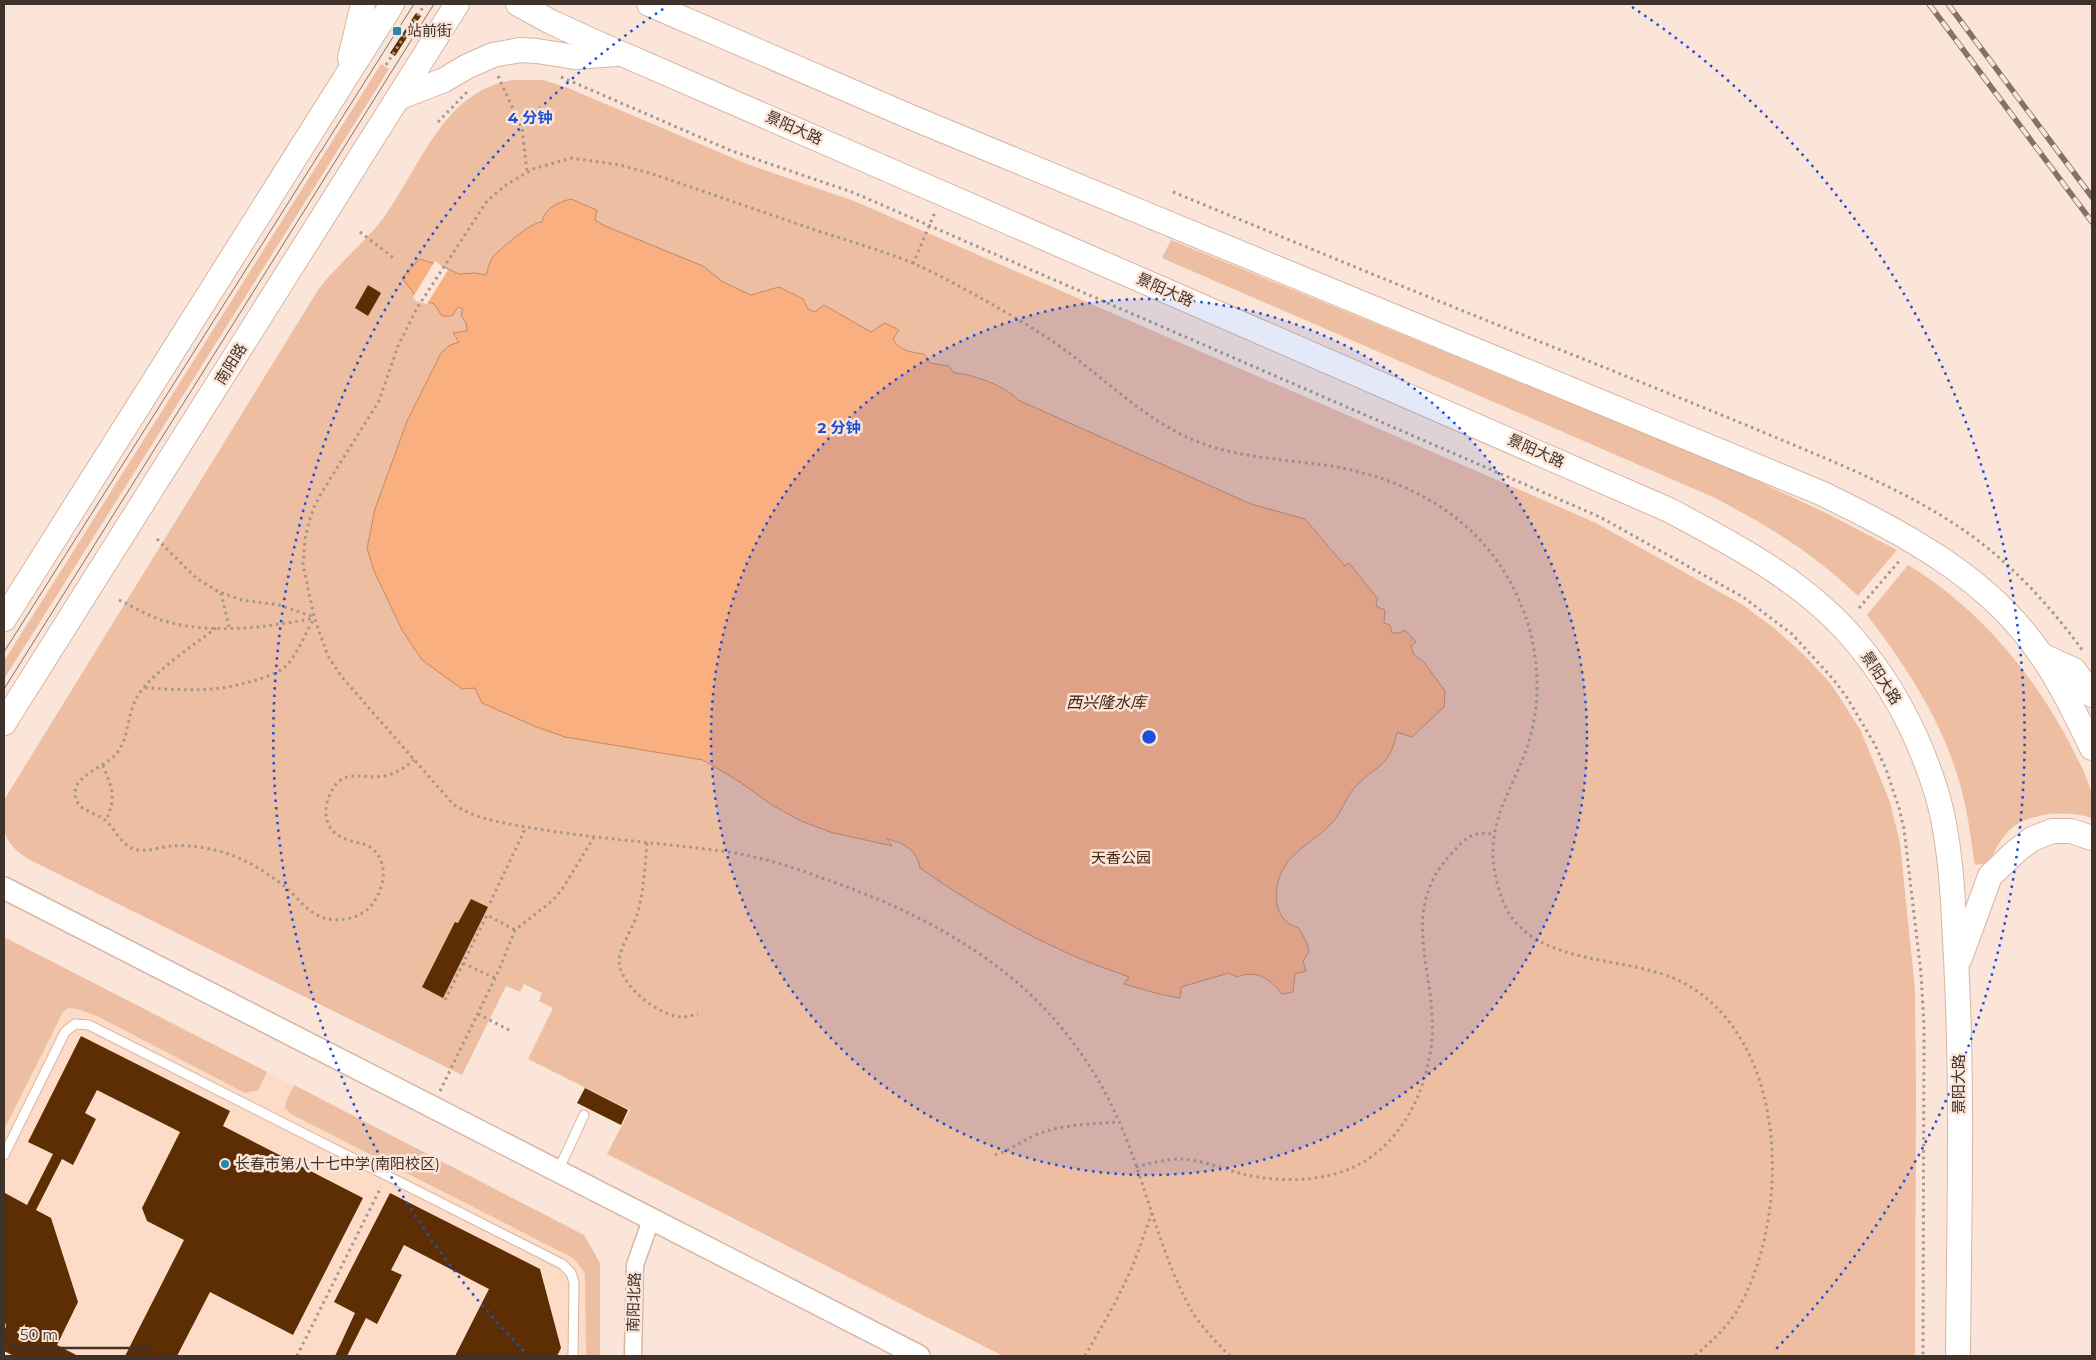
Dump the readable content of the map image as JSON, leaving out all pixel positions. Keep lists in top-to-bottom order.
{
  "streets": {
    "main road": ["景阳大路", "南阳路"],
    "street": ["南阳北路"]
  },
  "water": ["西兴隆水库"],
  "parks": ["天香公园"],
  "places": {
    "transit": ["站前街"],
    "other": ["长春市第八十七中学(南阳校区)"]
  },
  "scale_bar": "50 m",
  "rings": ["4 分钟", "2 分钟"]
}
